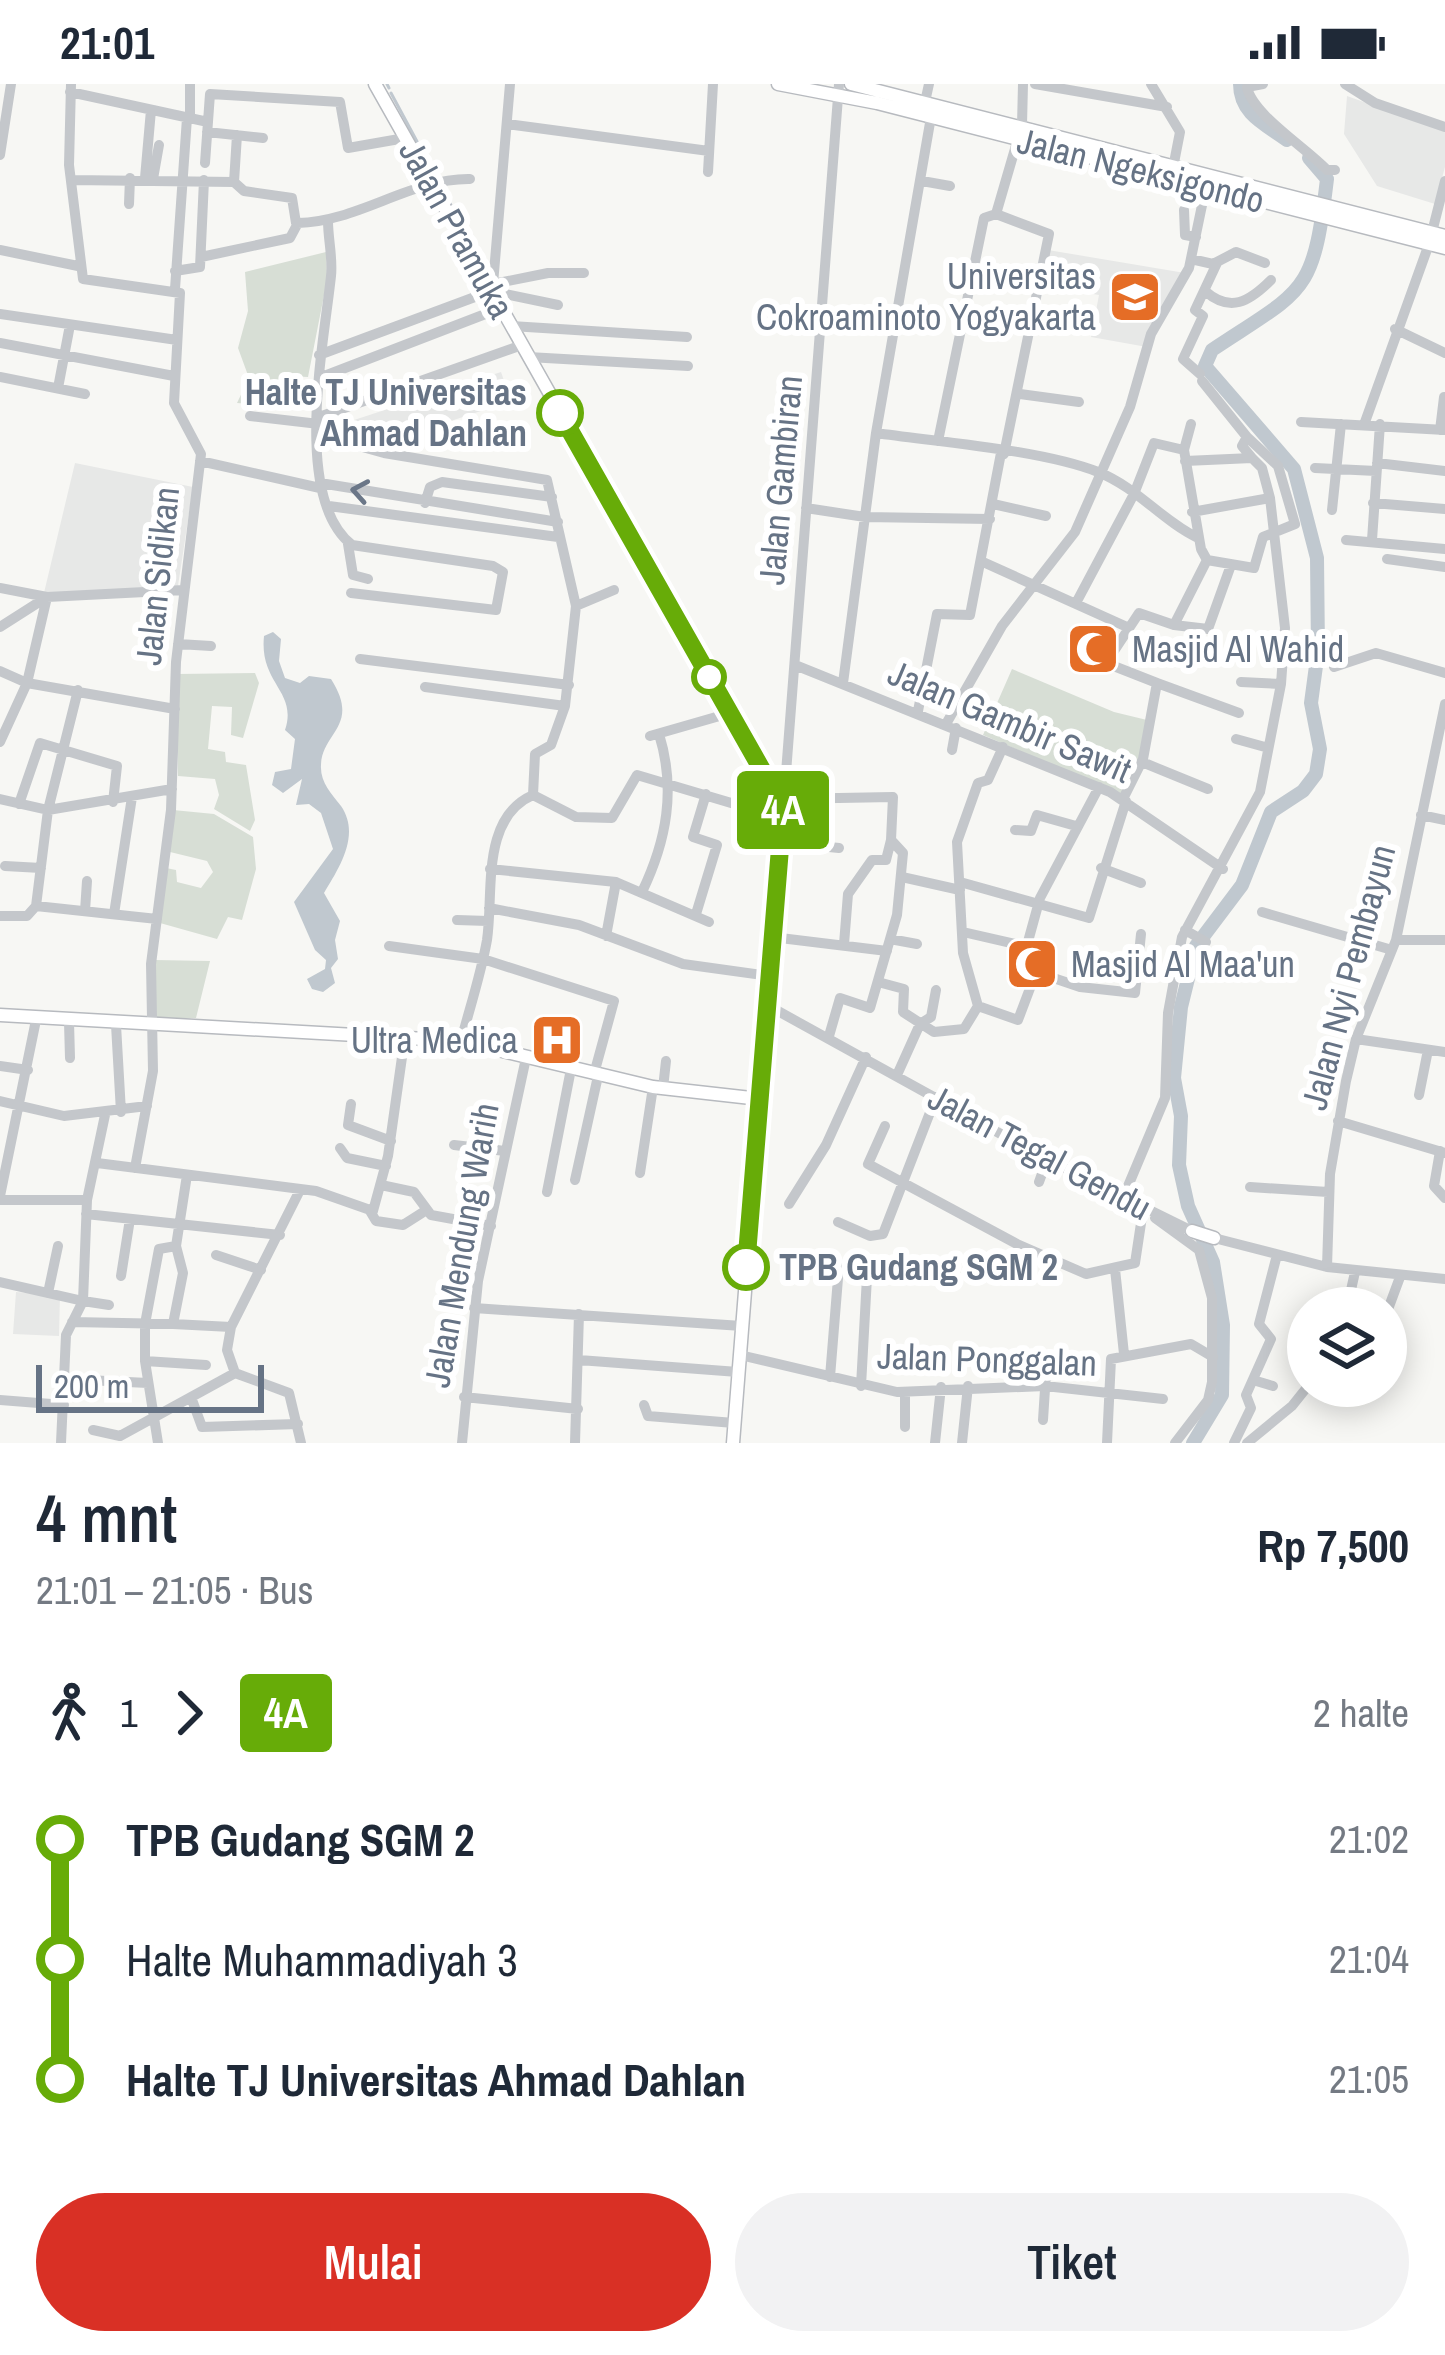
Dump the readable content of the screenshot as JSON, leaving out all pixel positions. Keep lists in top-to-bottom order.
{
  "streets": {
    "main road": ["Jalan Ngeksigondo", "Jalan Pramuka", "Jalan Tegal Gendu"],
    "street": [
      "Jalan Gambiran",
      "Jalan Sidikan",
      "Jalan Gambir Sawit",
      "Jalan Nyi Pembayun",
      "Jalan Mendung Warih",
      "Jalan Ponggalan"
    ]
  },
  "crossings": [
    ["Jalan Ngeksigondo", "Jalan Gambiran"],
    ["Jalan Pramuka", "Jalan Gambiran"],
    ["Jalan Gambiran", "Jalan Gambir Sawit"],
    ["Jalan Nyi Pembayun", "Jalan Tegal Gendu"]
  ],
  "places": {
    "school or university": ["Universitas Cokroaminoto Yogyakarta"],
    "other": ["Halte TJ Universitas Ahmad Dahlan", "TPB Gudang SGM 2"],
    "mosque": ["Masjid Al Wahid", "Masjid Al Maa'un"],
    "hospital": ["Ultra Medica"]
  },
  "lines": ["bus line 4A"],
  "scale_bar": "200 m",
  "page": {
    "status": "21:01",
    "on_map": "4A",
    "scale": "200 m",
    "heading": ["4 mnt", "21:01 – 21:05 · Bus", "Rp 7,500"],
    "legs": ["1", "4A", "2 halte"],
    "list": [
      {
        "name": "TPB Gudang SGM 2",
        "value": "21:02"
      },
      {
        "name": "Halte Muhammadiyah 3",
        "value": "21:04"
      },
      {
        "name": "Halte TJ Universitas Ahmad Dahlan",
        "value": "21:05"
      }
    ],
    "buttons": ["Mulai", "Tiket"]
  }
}
